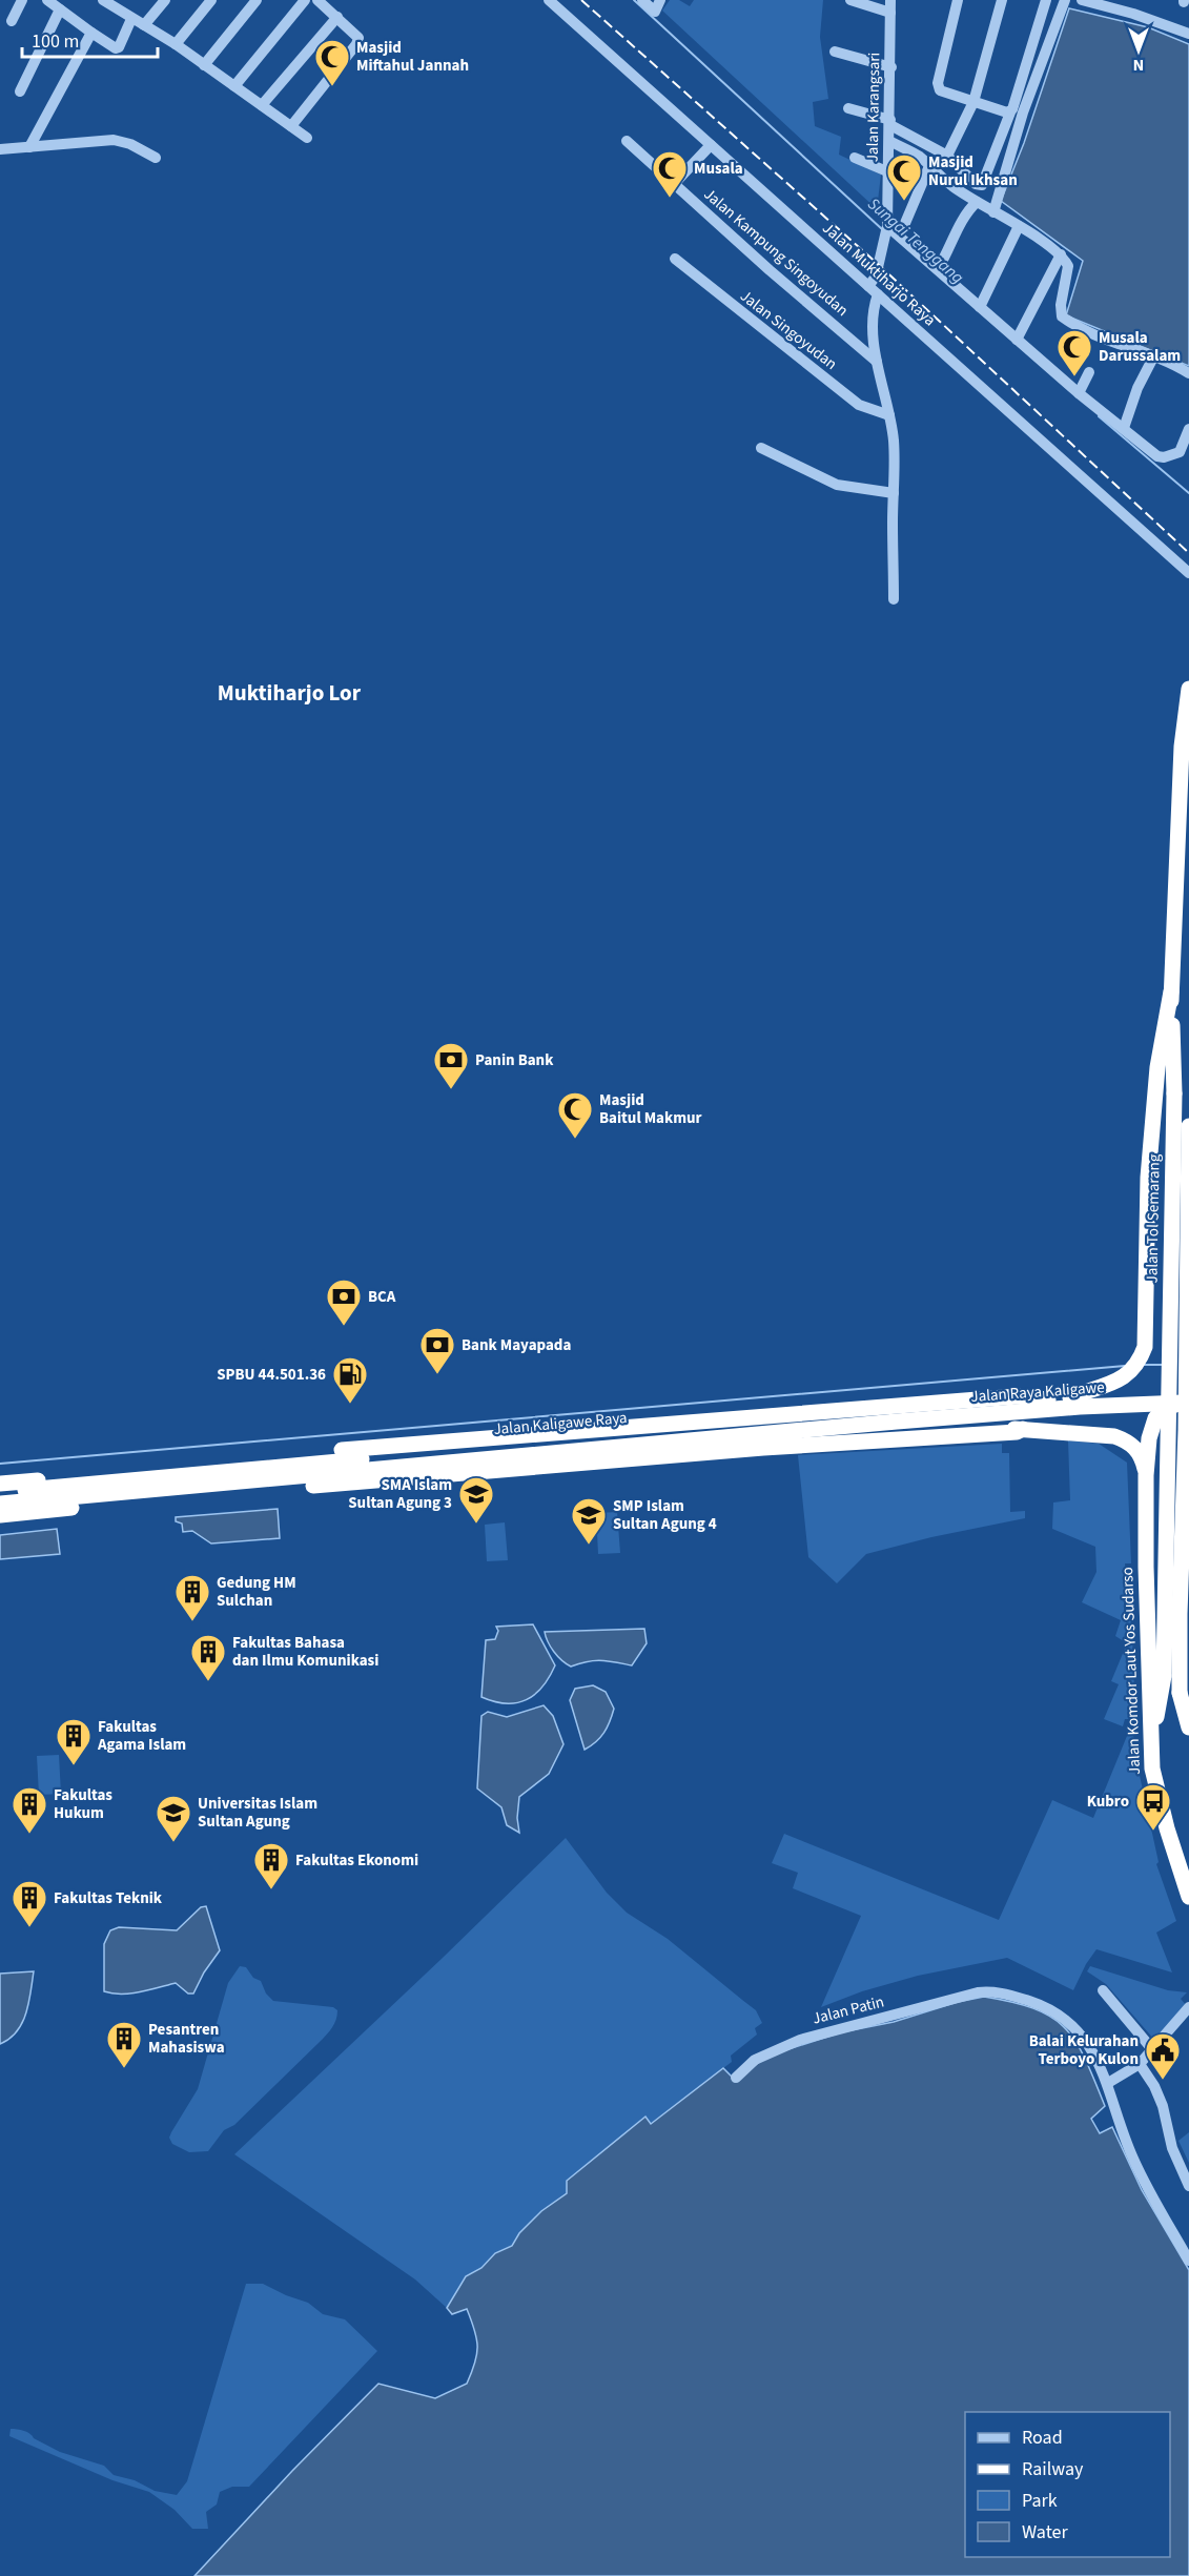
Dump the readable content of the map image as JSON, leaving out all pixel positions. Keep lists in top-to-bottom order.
{
  "streets": {
    "highway": [
      "Jalan Tol Semarang",
      "Jalan Raya Kaligawe",
      "Jalan Kaligawe Raya",
      "Jalan Komdor Laut Yos Sudarso"
    ],
    "street": [
      "Jalan Karangsari",
      "Jalan Kampung Singoyudan",
      "Jalan Muktiharjo Raya",
      "Jalan Singoyudan",
      "Jalan Patin"
    ]
  },
  "crossings": [
    ["Jalan Karangsari", "Jalan Muktiharjo Raya"],
    ["Jalan Tol Semarang", "Jalan Komdor Laut Yos Sudarso"],
    ["Jalan Raya Kaligawe", "Jalan Kaligawe Raya"],
    ["Jalan Raya Kaligawe", "Jalan Komdor Laut Yos Sudarso"],
    ["Jalan Kaligawe Raya", "Jalan Komdor Laut Yos Sudarso"]
  ],
  "districts": ["Muktiharjo Lor"],
  "water": ["Sungai Tenggang"],
  "places": {
    "mosque": [
      "Masjid Miftahul Jannah",
      "Musala",
      "Masjid Nurul Ikhsan",
      "Musala Darussalam",
      "Masjid Baitul Makmur"
    ],
    "bank": ["Panin Bank", "BCA", "Bank Mayapada"],
    "fuel station": ["SPBU 44.501.36"],
    "school or university": ["SMA Islam Sultan Agung 3", "SMP Islam Sultan Agung 4", "Universitas Islam Sultan Agung"],
    "building": [
      "Gedung HM Sulchan",
      "Fakultas Bahasa dan Ilmu Komunikasi",
      "Fakultas Agama Islam",
      "Fakultas Hukum",
      "Fakultas Ekonomi",
      "Fakultas Teknik",
      "Pesantren Mahasiswa"
    ],
    "bus stop": ["Kubro"],
    "public building": ["Balai Kelurahan Terboyo Kulon"]
  },
  "legend": [
    "Road",
    "Railway",
    "Park",
    "Water"
  ],
  "scale_bar": "100 m",
  "north": "bottom"
}
